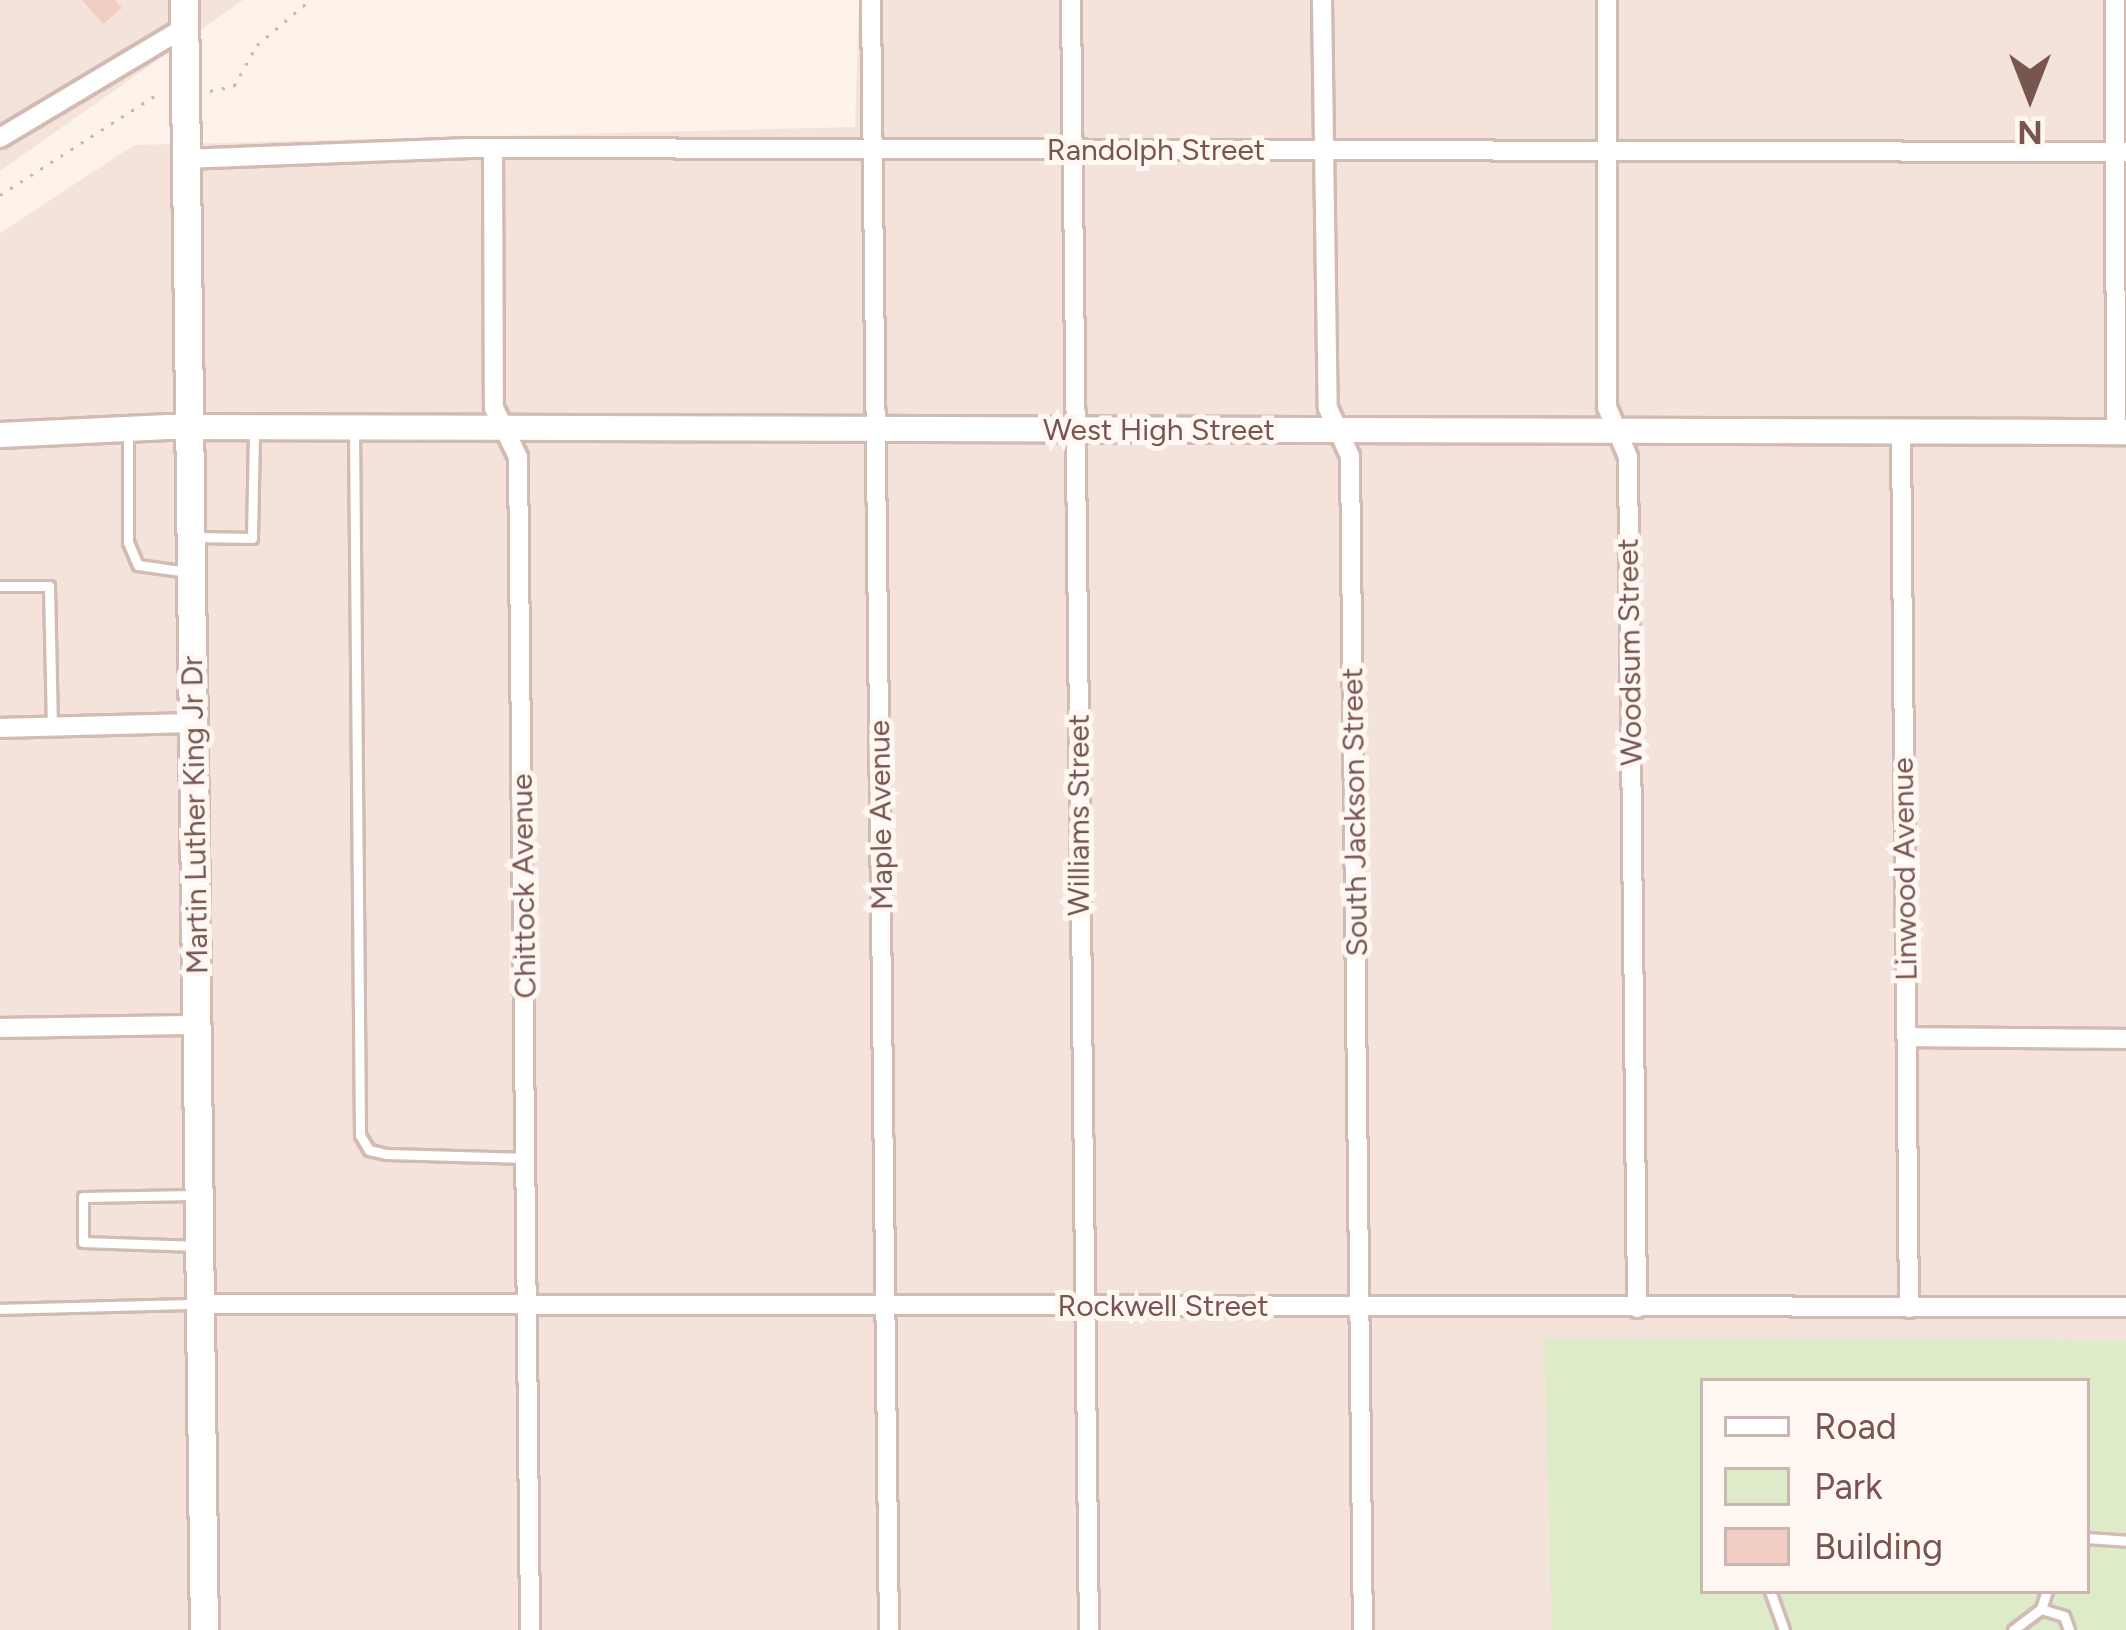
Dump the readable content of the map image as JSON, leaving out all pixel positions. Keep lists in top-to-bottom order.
{
  "streets": {
    "main road": ["Martin Luther King Jr Dr"],
    "street": [
      "Randolph Street",
      "West High Street",
      "Woodsum Street",
      "South Jackson Street",
      "Maple Avenue",
      "Williams Street",
      "Linwood Avenue",
      "Chittock Avenue",
      "Rockwell Street"
    ]
  },
  "crossings": [
    ["Randolph Street", "Woodsum Street"],
    ["Randolph Street", "South Jackson Street"],
    ["Randolph Street", "Martin Luther King Jr Dr"],
    ["Randolph Street", "Maple Avenue"],
    ["Randolph Street", "Williams Street"],
    ["Randolph Street", "Chittock Avenue"],
    ["West High Street", "Woodsum Street"],
    ["West High Street", "South Jackson Street"],
    ["West High Street", "Martin Luther King Jr Dr"],
    ["West High Street", "Maple Avenue"],
    ["West High Street", "Williams Street"],
    ["West High Street", "Linwood Avenue"],
    ["West High Street", "Chittock Avenue"],
    ["Woodsum Street", "Rockwell Street"],
    ["South Jackson Street", "Rockwell Street"],
    ["Martin Luther King Jr Dr", "Rockwell Street"],
    ["Maple Avenue", "Rockwell Street"],
    ["Williams Street", "Rockwell Street"],
    ["Linwood Avenue", "Rockwell Street"],
    ["Chittock Avenue", "Rockwell Street"]
  ],
  "legend": ["Road", "Park", "Building"],
  "north": "bottom"
}
